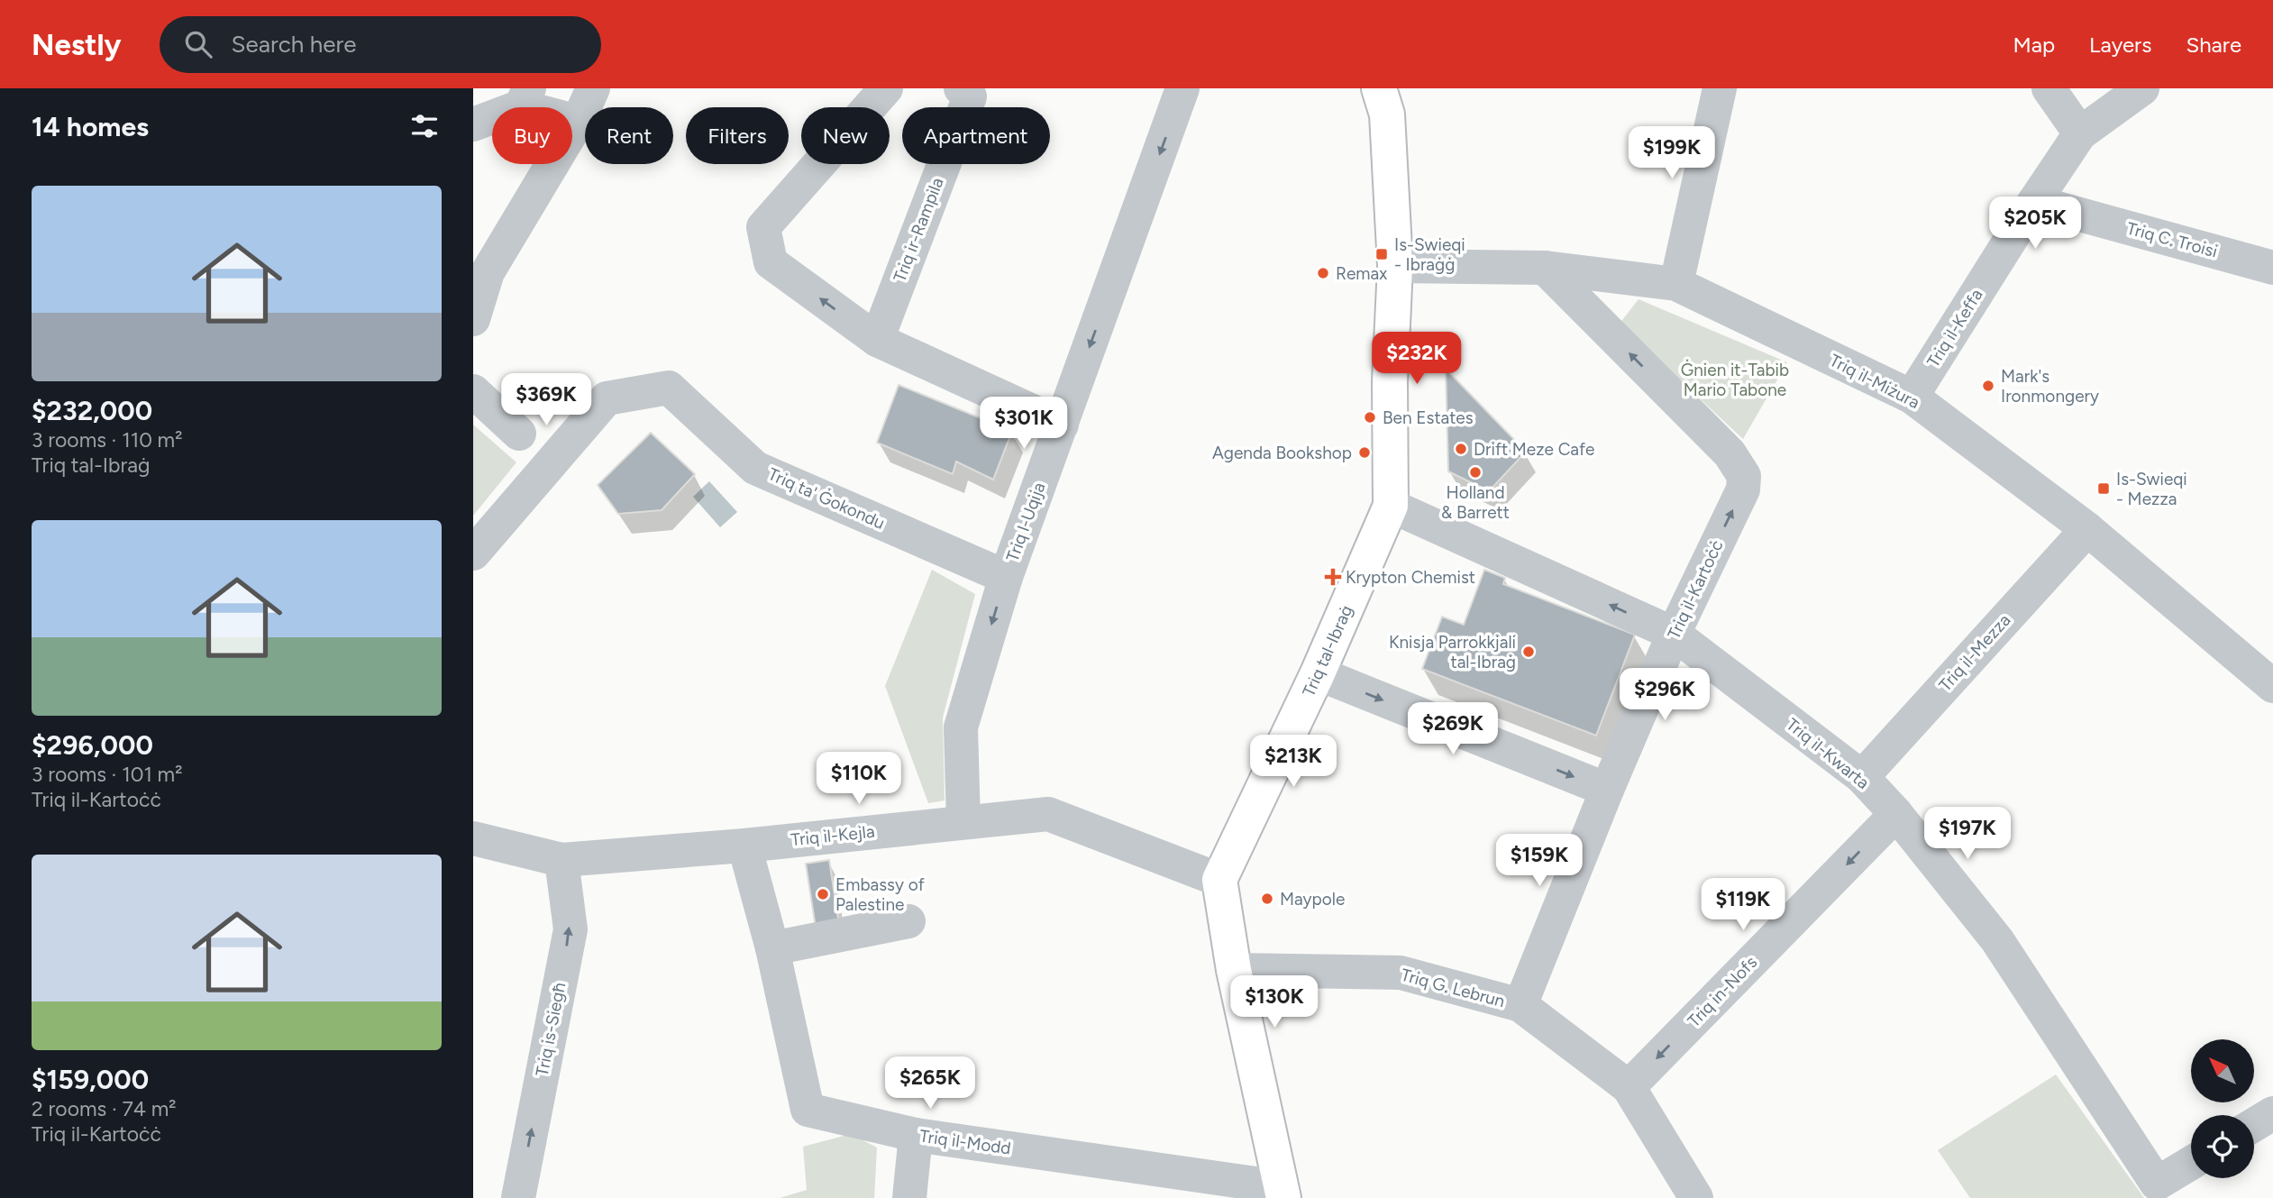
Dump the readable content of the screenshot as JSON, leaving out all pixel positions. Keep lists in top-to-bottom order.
{
  "streets": {
    "main road": ["Triq tal-Ibraġ"],
    "street": [
      "Triq ir-Rampila",
      "Triq C. Troisi",
      "Triq il-Keffa",
      "Triq il-Miżura",
      "Triq ta' Ġokondu",
      "Triq l-Uqija",
      "Triq il-Kartoċċ",
      "Triq il-Mezza",
      "Triq il-Kwarta",
      "Triq il-Kejla",
      "Triq G. Lebrun",
      "Triq in-Nofs",
      "Triq is-Siegħ",
      "Triq il-Modd"
    ]
  },
  "crossings": [
    ["Triq C. Troisi", "Triq il-Keffa"],
    ["Triq il-Keffa", "Triq il-Miżura"],
    ["Triq il-Miżura", "Triq il-Kartoċċ"],
    ["Triq il-Miżura", "Triq tal-Ibraġ"],
    ["Triq il-Miżura", "Triq il-Mezza"],
    ["Triq ta' Ġokondu", "Triq l-Uqija"],
    ["Triq l-Uqija", "Triq il-Kejla"],
    ["Triq il-Kartoċċ", "Triq il-Kwarta"],
    ["Triq il-Kartoċċ", "Triq G. Lebrun"],
    ["Triq tal-Ibraġ", "Triq il-Kwarta"],
    ["Triq tal-Ibraġ", "Triq il-Kejla"],
    ["Triq il-Mezza", "Triq il-Kwarta"],
    ["Triq il-Kwarta", "Triq in-Nofs"],
    ["Triq il-Kejla", "Triq is-Siegħ"],
    ["Triq il-Kejla", "Triq il-Modd"],
    ["Triq G. Lebrun", "Triq in-Nofs"]
  ],
  "one_way": [
    "Triq l-Uqija",
    "Triq il-Kartoċċ",
    "Triq in-Nofs",
    "Triq is-Siegħ"
  ],
  "parks": ["Ġnien it-Tabib Mario Tabone"],
  "places": {
    "transit": ["Is-Swieqi - Ibraġġ", "Is-Swieqi - Mezza"],
    "other": [
      "Remax",
      "Mark's Ironmongery",
      "Ben Estates",
      "Drift Meze Cafe",
      "Agenda Bookshop",
      "Holland & Barrett",
      "Knisja Parrokkjali tal-Ibraġ",
      "Embassy of Palestine",
      "Maypole"
    ],
    "health": ["Krypton Chemist"]
  },
  "north": "top left",
  "page": {
    "header": "Nestly",
    "search": "Search here",
    "nav": ["Map", "Layers", "Share"],
    "heading": "14 homes",
    "chip": [
      "Buy",
      "Rent",
      "Filters",
      "New",
      "Apartment"
    ],
    "price": [
      "$199K",
      "$205K",
      "$232K",
      "$369K",
      "$301K",
      "$296K",
      "$269K",
      "$213K",
      "$110K",
      "$197K",
      "$159K",
      "$119K",
      "$130K",
      "$265K"
    ],
    "list": [
      {
        "name": "$232,000",
        "note": "3 rooms · 110 m² · Triq tal-Ibraġ"
      },
      {
        "name": "$296,000",
        "note": "3 rooms · 101 m² · Triq il-Kartoċċ"
      },
      {
        "name": "$159,000",
        "note": "2 rooms · 74 m² · Triq il-Kartoċċ"
      }
    ]
  }
}
